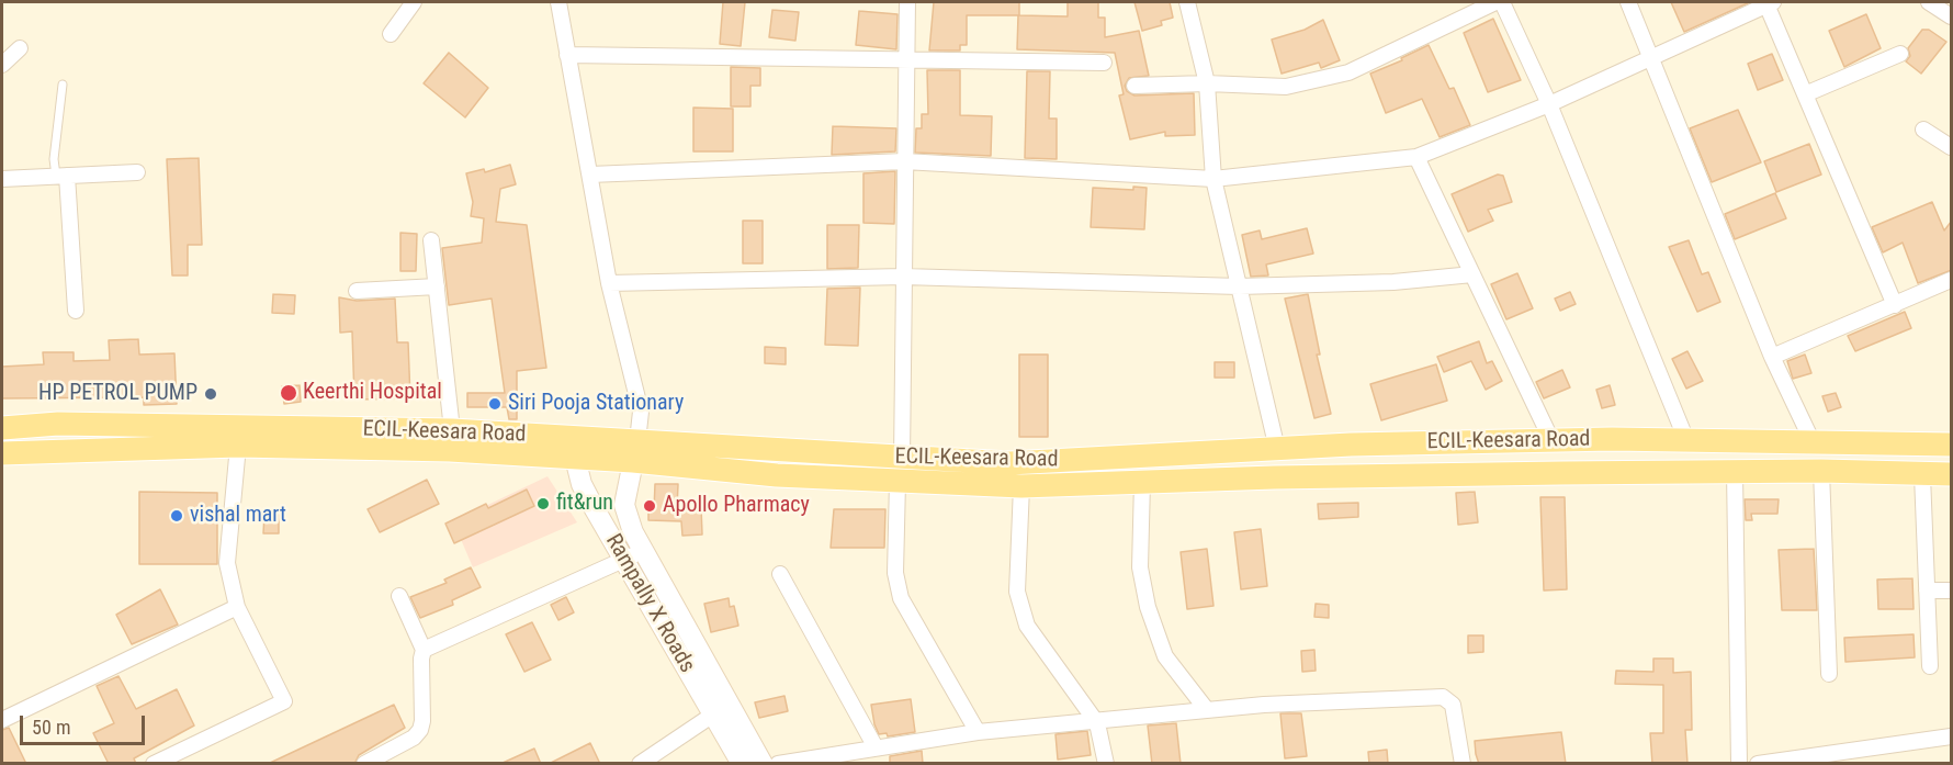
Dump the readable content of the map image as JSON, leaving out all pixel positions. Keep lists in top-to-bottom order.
{
  "streets": {
    "main road": ["ECIL-Keesara Road", "Rampally X Roads"]
  },
  "crossings": [
    ["ECIL-Keesara Road", "Rampally X Roads"]
  ],
  "places": [
    "Keerthi Hospital",
    "HP PETROL PUMP",
    "Siri Pooja Stationary",
    "fit&run",
    "Apollo Pharmacy",
    "vishal mart"
  ],
  "scale_bar": "50 m"
}
